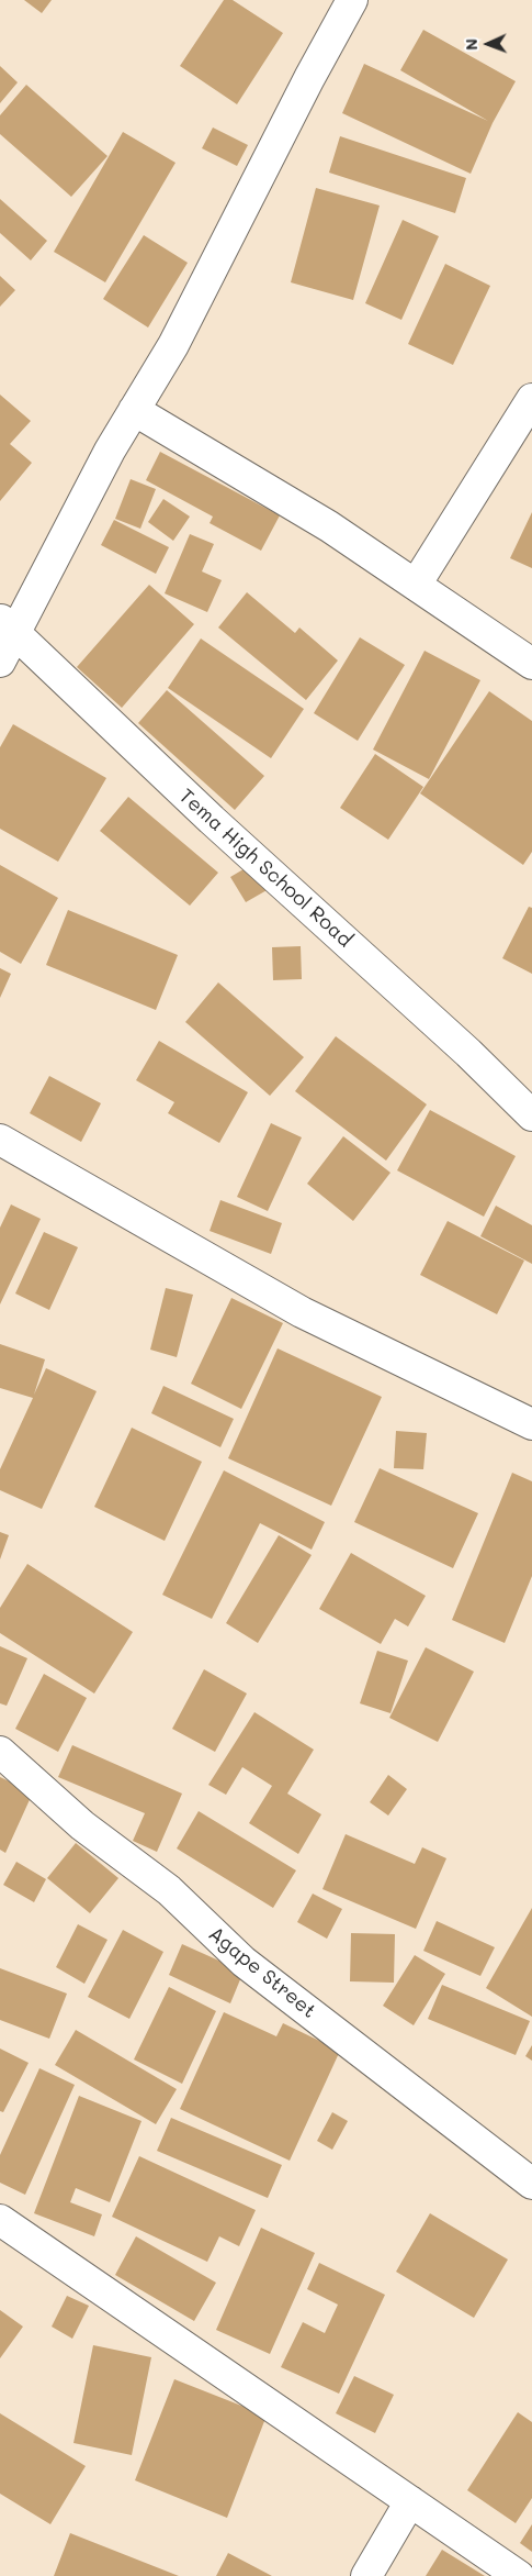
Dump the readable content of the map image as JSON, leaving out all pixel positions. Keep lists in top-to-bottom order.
{
  "streets": {
    "street": ["Tema High School Road", "Agape Street"]
  },
  "north": "left"
}
